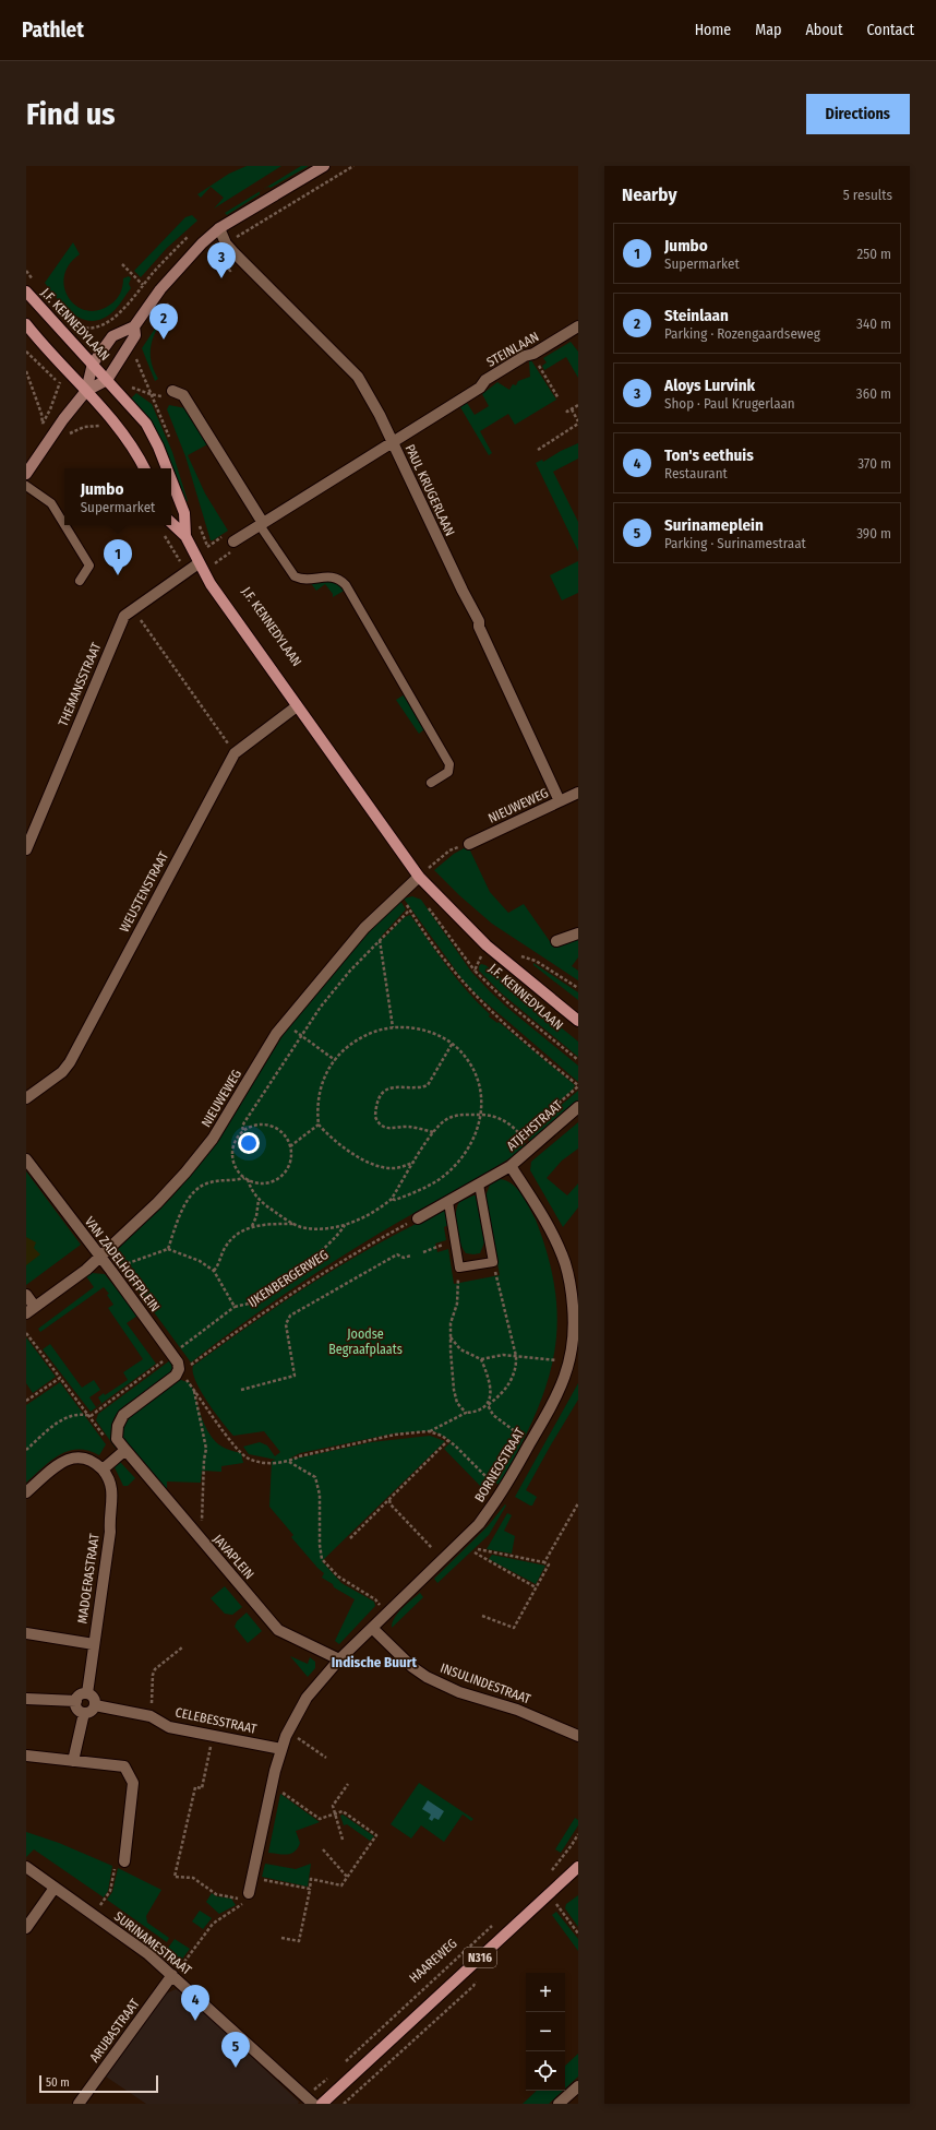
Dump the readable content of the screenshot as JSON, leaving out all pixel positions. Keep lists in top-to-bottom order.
{
  "streets": {
    "main road": ["J.F. KENNEDYLAAN", "N316"],
    "street": [
      "STEINLAAN",
      "PAUL KRUGERLAAN",
      "THEMANSSTRAAT",
      "NIEUWEWEG",
      "WEUSTENSTRAAT",
      "ATJEHSTRAAT",
      "VAN ZADELHOFFPLEIN",
      "BORNEOSTRAAT",
      "JAVAPLEIN",
      "MADOERASTRAAT",
      "INSULINDESTRAAT",
      "CELEBESSTRAAT",
      "SURINAMESTRAAT",
      "ARUBASTRAAT"
    ],
    "path": ["IJKENBERGERWEG", "HAAREWEG"]
  },
  "crossings": [
    ["J.F. KENNEDYLAAN", "THEMANSSTRAAT"],
    ["J.F. KENNEDYLAAN", "NIEUWEWEG"],
    ["J.F. KENNEDYLAAN", "WEUSTENSTRAAT"],
    ["STEINLAAN", "PAUL KRUGERLAAN"],
    ["PAUL KRUGERLAAN", "NIEUWEWEG"],
    ["NIEUWEWEG", "VAN ZADELHOFFPLEIN"],
    ["ATJEHSTRAAT", "BORNEOSTRAAT"],
    ["VAN ZADELHOFFPLEIN", "IJKENBERGERWEG"],
    ["BORNEOSTRAAT", "JAVAPLEIN"],
    ["BORNEOSTRAAT", "INSULINDESTRAAT"],
    ["BORNEOSTRAAT", "CELEBESSTRAAT"],
    ["MADOERASTRAAT", "CELEBESSTRAAT"],
    ["SURINAMESTRAAT", "ARUBASTRAAT"]
  ],
  "districts": ["Indische Buurt"],
  "parks": ["Joodse Begraafplaats"],
  "scale_bar": "50 m",
  "page": {
    "header": "Pathlet",
    "nav": [
      "Home",
      "Map",
      "About",
      "Contact"
    ],
    "buttons": "Directions",
    "title": "Find us",
    "heading": ["Nearby", "5 results"],
    "list": [
      {
        "mark": "1",
        "name": "Jumbo",
        "note": "Supermarket",
        "value": "250 m"
      },
      {
        "mark": "2",
        "name": "Steinlaan",
        "note": "Parking · Rozengaardseweg",
        "value": "340 m"
      },
      {
        "mark": "3",
        "name": "Aloys Lurvink",
        "note": "Shop · Paul Krugerlaan",
        "value": "360 m"
      },
      {
        "mark": "4",
        "name": "Ton's eethuis",
        "note": "Restaurant",
        "value": "370 m"
      },
      {
        "mark": "5",
        "name": "Surinameplein",
        "note": "Parking · Surinamestraat",
        "value": "390 m"
      }
    ],
    "pins": [
      "3",
      "2",
      "1",
      "4",
      "5"
    ],
    "popup": ["Jumbo", "Supermarket"],
    "map_buttons": ["+", "−"],
    "scale": "50 m"
  }
}
